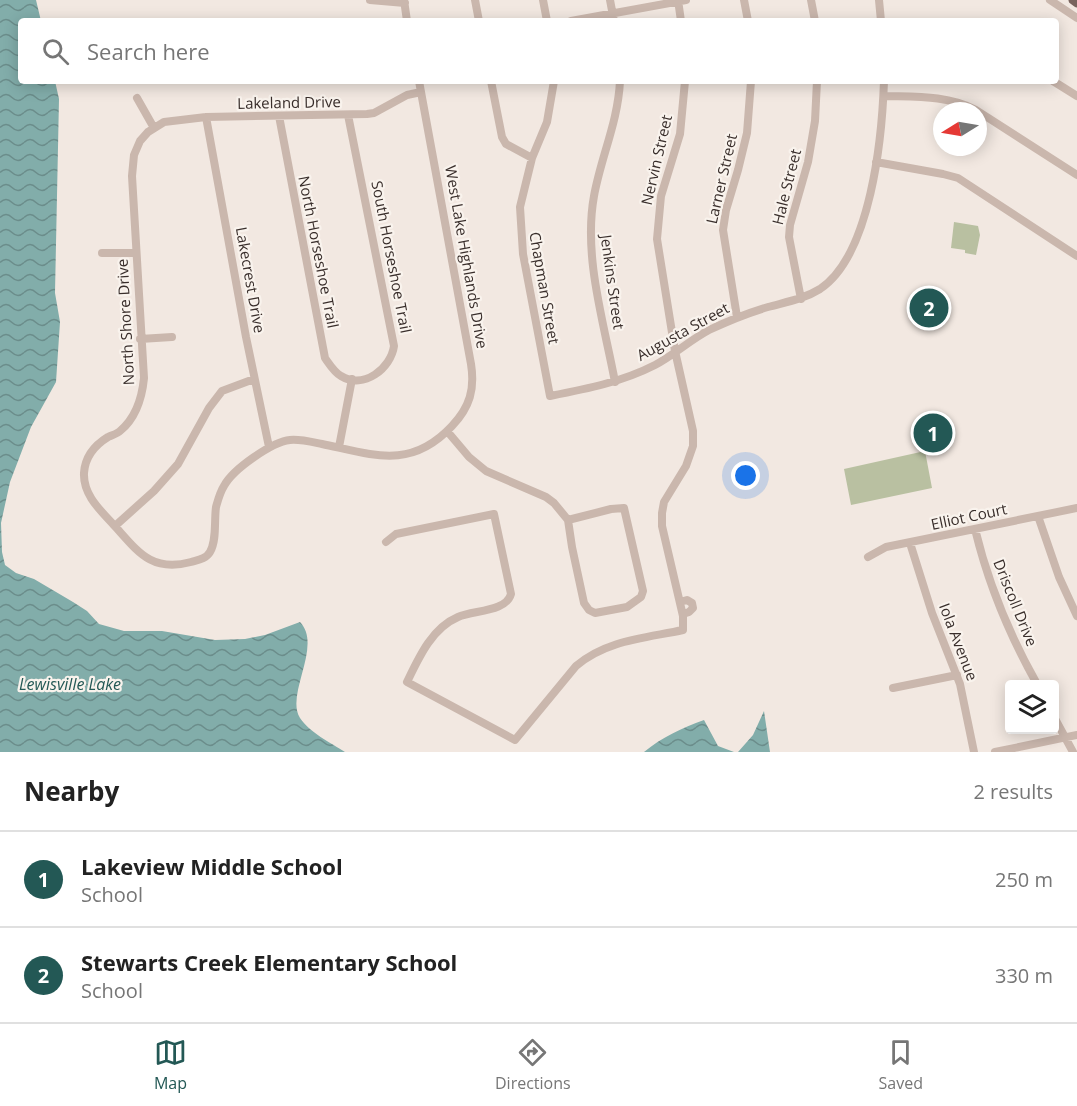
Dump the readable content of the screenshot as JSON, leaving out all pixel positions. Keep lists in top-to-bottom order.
{
  "streets": {
    "street": [
      "Lakeland Drive",
      "Nervin Street",
      "Larner Street",
      "Hale Street",
      "North Horseshoe Trail",
      "South Horseshoe Trail",
      "West Lake Highlands Drive",
      "Lakecrest Drive",
      "Jenkins Street",
      "Chapman Street",
      "North Shore Drive",
      "Augusta Street",
      "Elliot Court",
      "Driscoll Drive",
      "Iola Avenue"
    ]
  },
  "crossings": [
    ["Lakeland Drive", "North Horseshoe Trail"],
    ["Lakeland Drive", "South Horseshoe Trail"],
    ["Lakeland Drive", "West Lake Highlands Drive"],
    ["Lakeland Drive", "Lakecrest Drive"],
    ["Lakeland Drive", "North Shore Drive"],
    ["Nervin Street", "Augusta Street"],
    ["Larner Street", "Augusta Street"],
    ["Hale Street", "Augusta Street"],
    ["North Horseshoe Trail", "South Horseshoe Trail"],
    ["West Lake Highlands Drive", "Lakecrest Drive"],
    ["West Lake Highlands Drive", "North Shore Drive"],
    ["Lakecrest Drive", "North Shore Drive"],
    ["Jenkins Street", "Augusta Street"],
    ["Chapman Street", "Augusta Street"],
    ["Elliot Court", "Driscoll Drive"],
    ["Elliot Court", "Iola Avenue"]
  ],
  "water": ["Lewisville Lake"],
  "north": "left",
  "page": {
    "search": "Search here",
    "pins": ["2", "1"],
    "heading": ["Nearby", "2 results"],
    "list": [
      {
        "mark": "1",
        "name": "Lakeview Middle School",
        "note": "School",
        "value": "250 m"
      },
      {
        "mark": "2",
        "name": "Stewarts Creek Elementary School",
        "note": "School",
        "value": "330 m"
      }
    ],
    "nav": ["Map", "Directions", "Saved"]
  }
}
